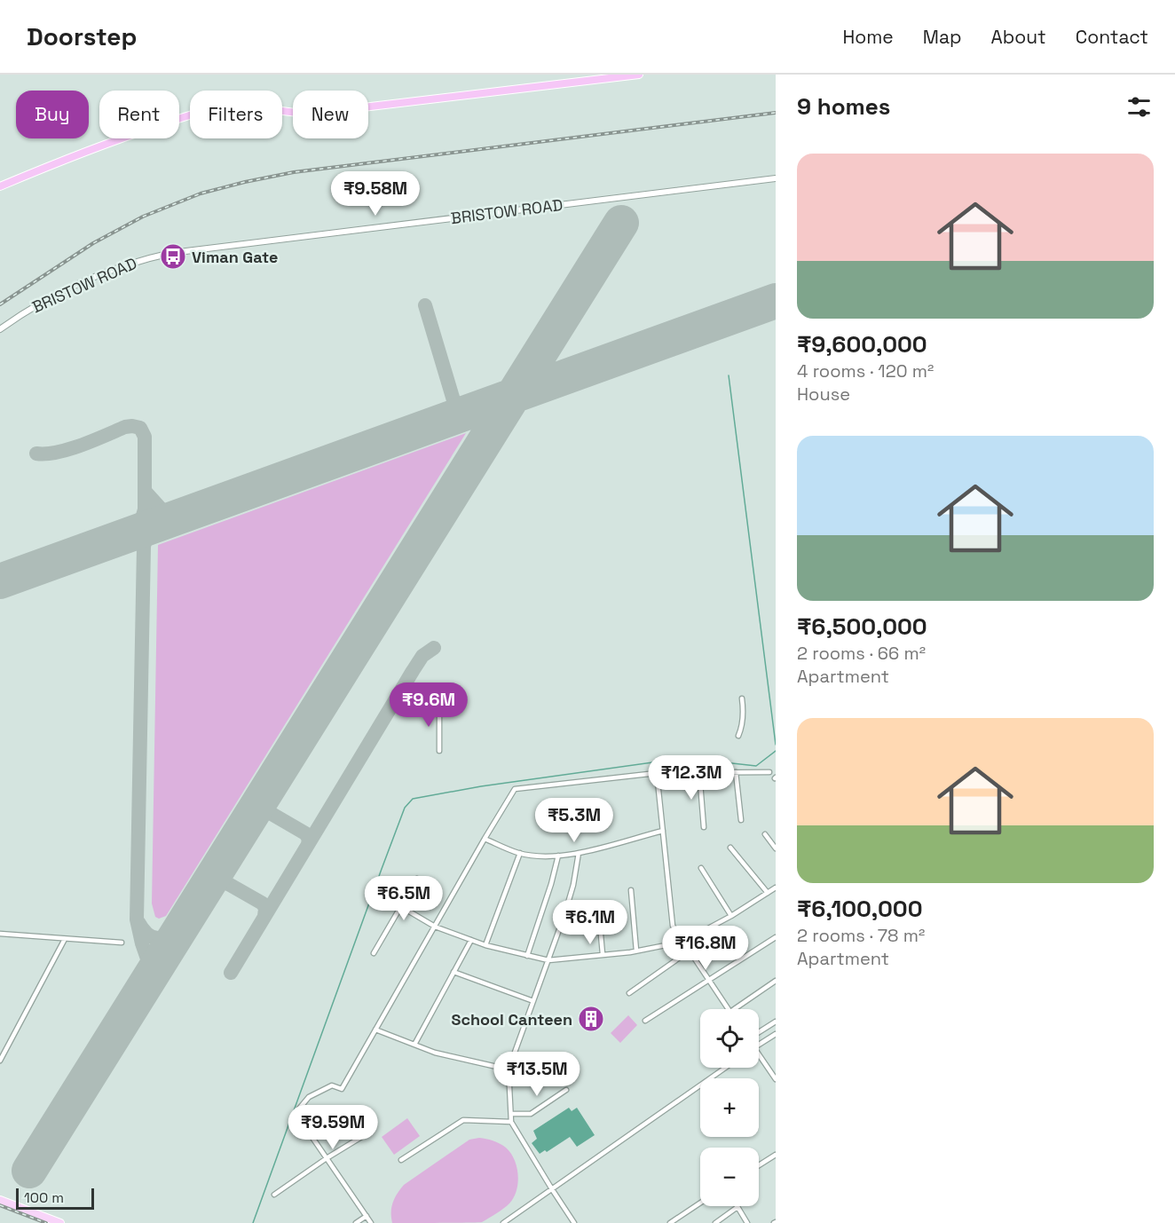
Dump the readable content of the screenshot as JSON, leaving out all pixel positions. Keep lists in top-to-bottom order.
{
  "streets": {
    "street": ["BRISTOW ROAD"]
  },
  "places": {
    "bus stop": ["Viman Gate"],
    "building": ["School Canteen"]
  },
  "scale_bar": "100 m",
  "page": {
    "header": "Doorstep",
    "nav": [
      "Home",
      "Map",
      "About",
      "Contact"
    ],
    "heading": "9 homes",
    "chip": [
      "Buy",
      "Rent",
      "Filters",
      "New"
    ],
    "list": [
      {
        "name": "₹9,600,000",
        "note": "4 rooms · 120 m² · House"
      },
      {
        "name": "₹6,500,000",
        "note": "2 rooms · 66 m² · Apartment"
      },
      {
        "name": "₹6,100,000",
        "note": "2 rooms · 78 m² · Apartment"
      }
    ],
    "price": [
      "₹9.58M",
      "₹9.6M",
      "₹12.3M",
      "₹5.3M",
      "₹6.5M",
      "₹6.1M",
      "₹16.8M",
      "₹13.5M",
      "₹9.59M"
    ],
    "map_buttons": ["+", "−"],
    "scale": "100 m"
  }
}
